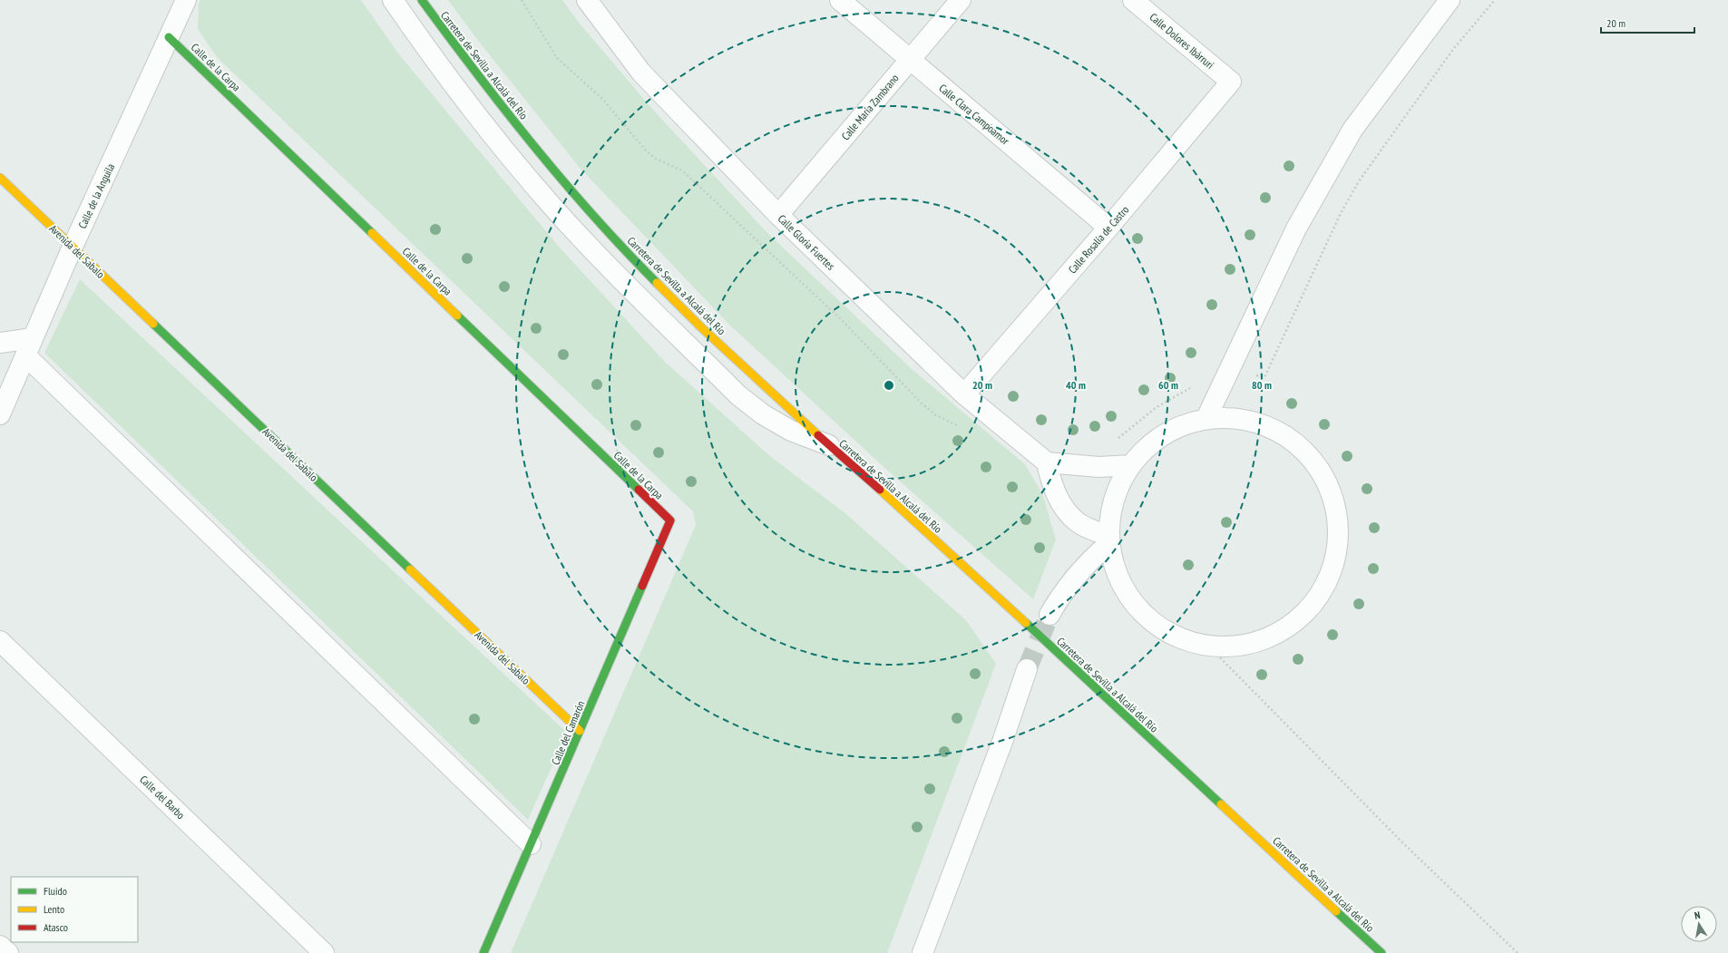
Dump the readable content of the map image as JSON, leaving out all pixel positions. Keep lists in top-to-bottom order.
{
  "streets": {
    "street": [
      "Calle Dolores Ibárruri",
      "Carretera de Sevilla a Alcalá del Río",
      "Calle de la Carpa",
      "Calle María Zambrano",
      "Calle Clara Campoamor",
      "Calle de la Anguila",
      "Calle Rosalía de Castro",
      "Calle Gloria Fuertes",
      "Avenida del Sabalo",
      "Calle del Camarón",
      "Calle del Barbo"
    ]
  },
  "crossings": [
    ["Calle Dolores Ibárruri", "Calle Rosalía de Castro"],
    ["Calle de la Carpa", "Calle de la Anguila"],
    ["Calle de la Carpa", "Calle del Camarón"],
    ["Calle María Zambrano", "Calle Clara Campoamor"],
    ["Calle María Zambrano", "Calle Gloria Fuertes"],
    ["Calle Clara Campoamor", "Calle Rosalía de Castro"],
    ["Calle de la Anguila", "Avenida del Sabalo"],
    ["Calle Rosalía de Castro", "Calle Gloria Fuertes"],
    ["Avenida del Sabalo", "Calle del Camarón"]
  ],
  "legend": ["Fluido", "Lento", "Atasco"],
  "scale_bar": "20 m",
  "north": "top",
  "rings": [
    "20 m",
    "40 m",
    "60 m",
    "80 m"
  ]
}
